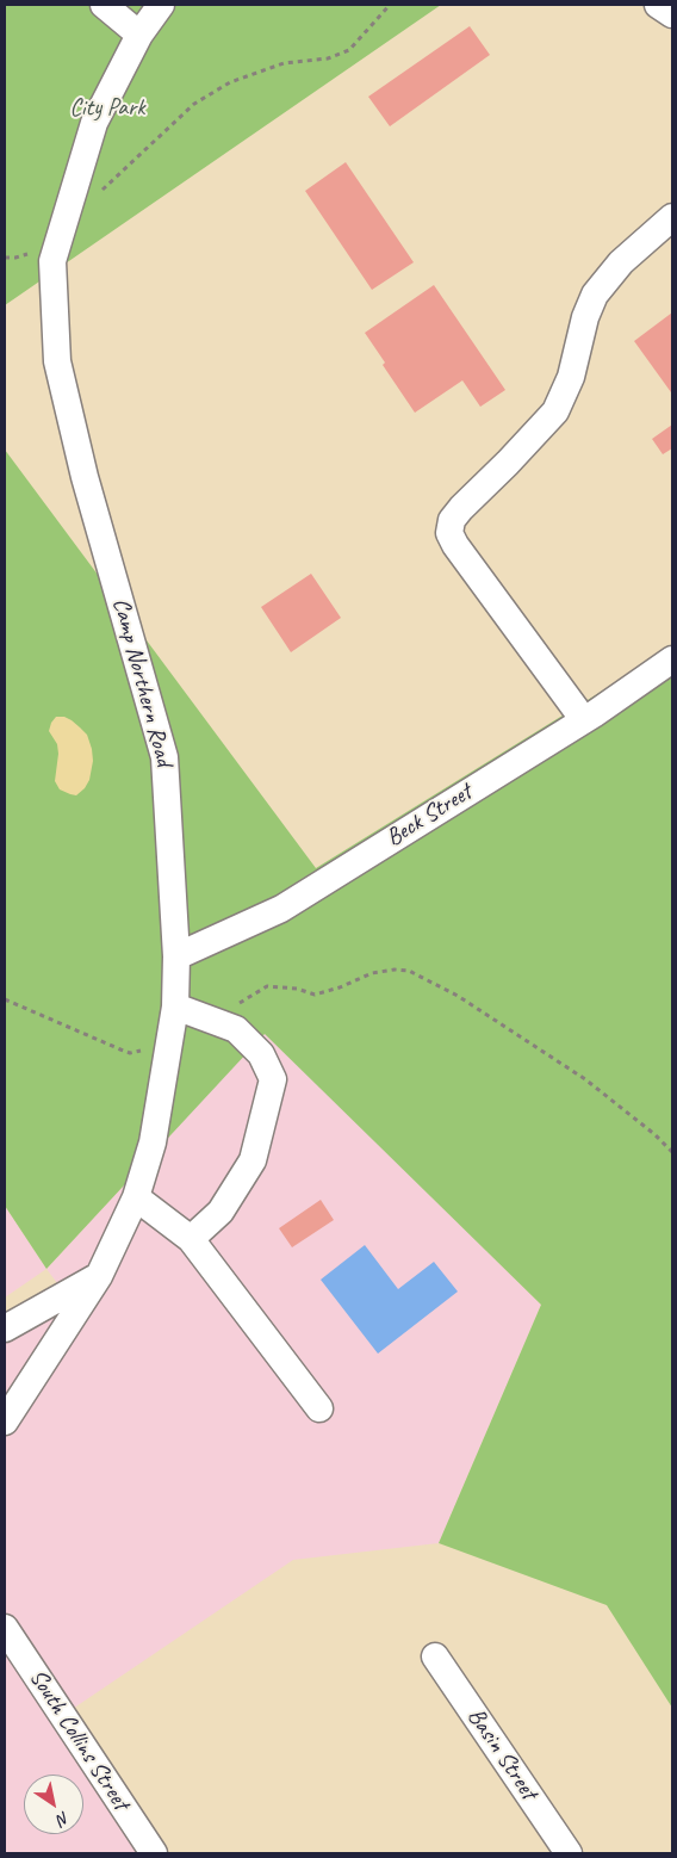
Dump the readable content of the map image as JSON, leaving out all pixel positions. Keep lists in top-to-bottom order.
{
  "streets": {
    "street": [
      "Camp Northern Road",
      "Beck Street",
      "South Collins Street",
      "Basin Street"
    ]
  },
  "crossings": [
    ["Camp Northern Road", "Beck Street"]
  ],
  "parks": ["City Park"],
  "north": "bottom right"
}
